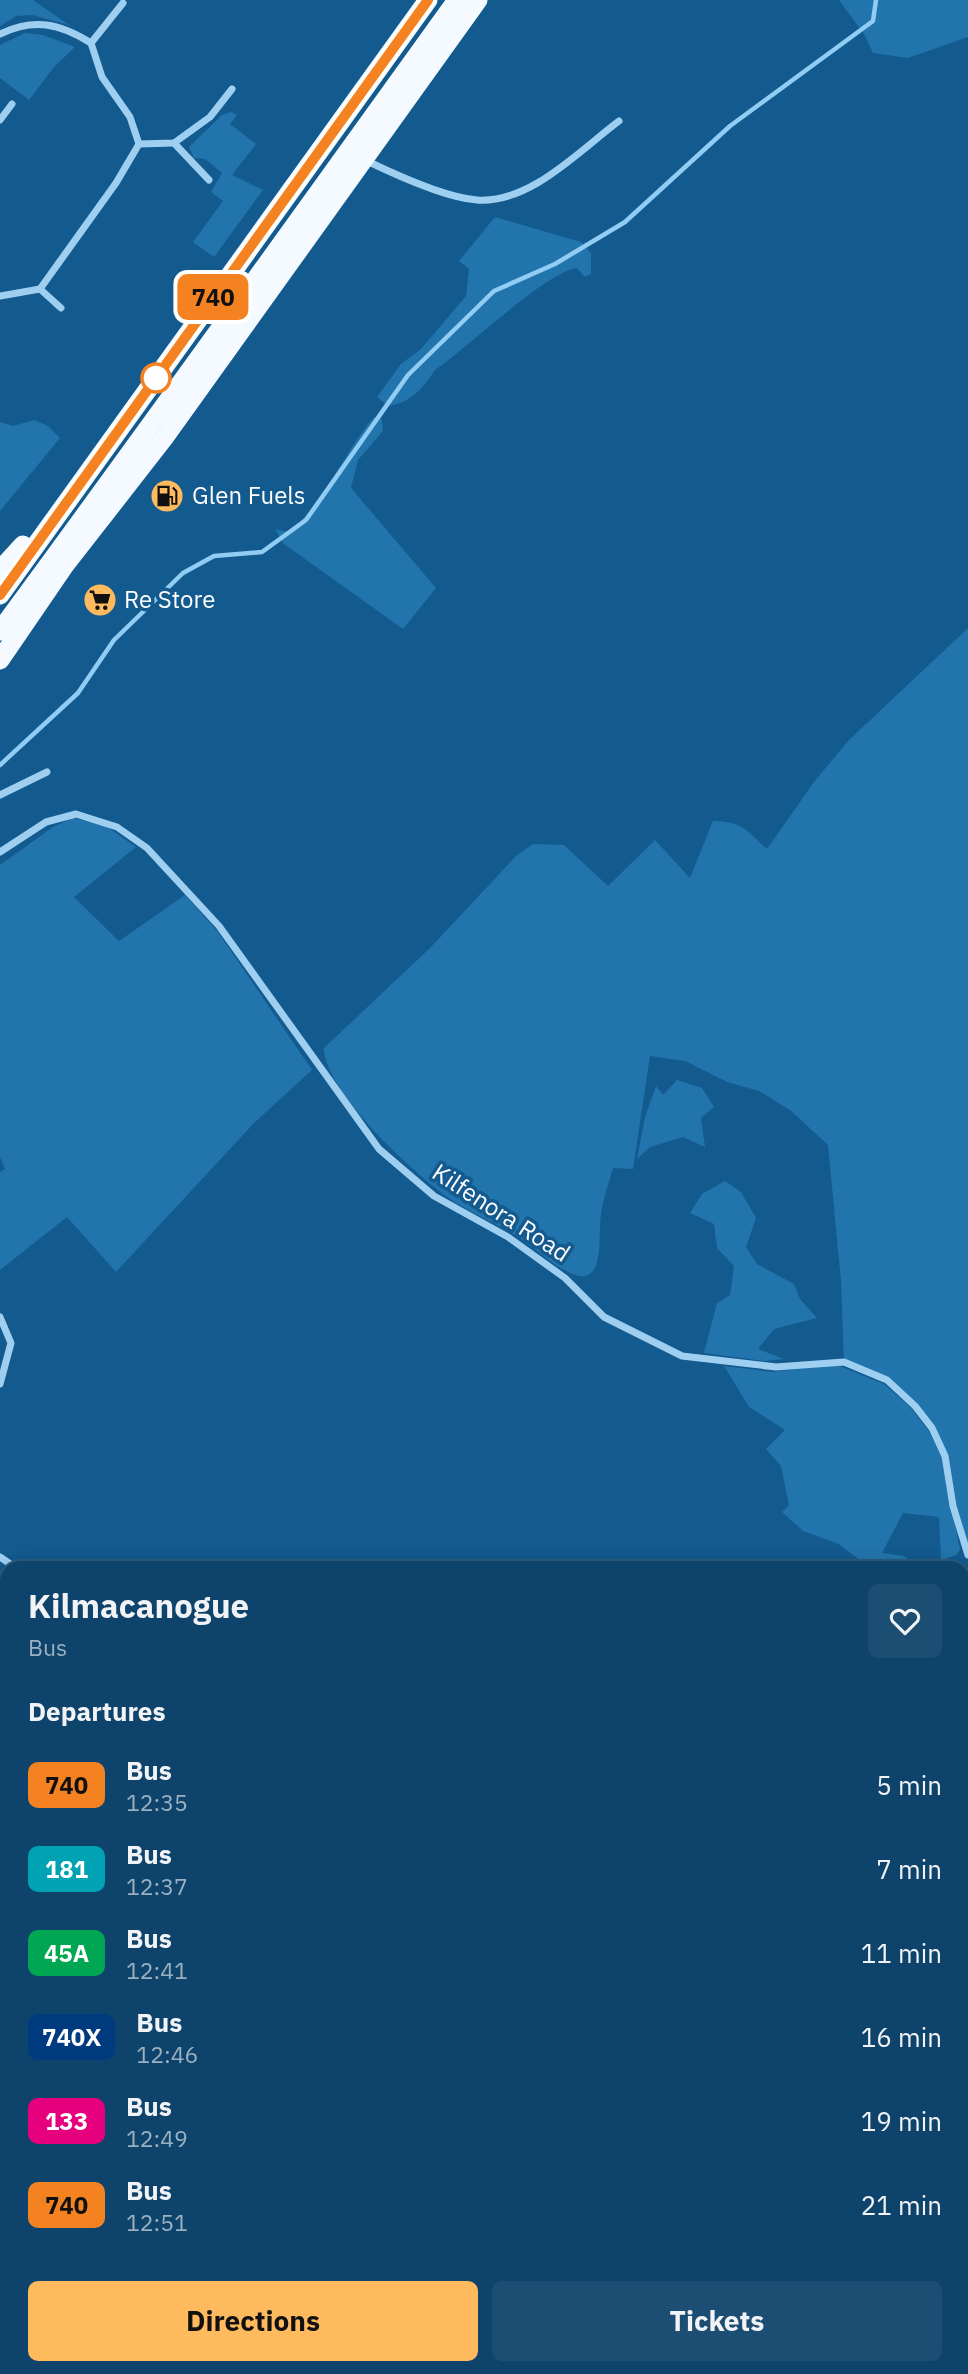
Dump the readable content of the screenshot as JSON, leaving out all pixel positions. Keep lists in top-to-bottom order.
{
  "streets": {
    "street": ["Kilfenora Road"]
  },
  "places": {
    "fuel station": ["Glen Fuels"],
    "supermarket": ["Re Store"]
  },
  "lines": ["bus line 740"],
  "page": {
    "on_map": "740",
    "heading": [
      ["Kilmacanogue", "Bus"],
      "Departures"
    ],
    "list": [
      {
        "mark": "740",
        "name": "Bus",
        "note": "12:35",
        "value": "5 min"
      },
      {
        "mark": "181",
        "name": "Bus",
        "note": "12:37",
        "value": "7 min"
      },
      {
        "mark": "45A",
        "name": "Bus",
        "note": "12:41",
        "value": "11 min"
      },
      {
        "mark": "740X",
        "name": "Bus",
        "note": "12:46",
        "value": "16 min"
      },
      {
        "mark": "133",
        "name": "Bus",
        "note": "12:49",
        "value": "19 min"
      },
      {
        "mark": "740",
        "name": "Bus",
        "note": "12:51",
        "value": "21 min"
      }
    ],
    "buttons": ["Directions", "Tickets"]
  }
}
